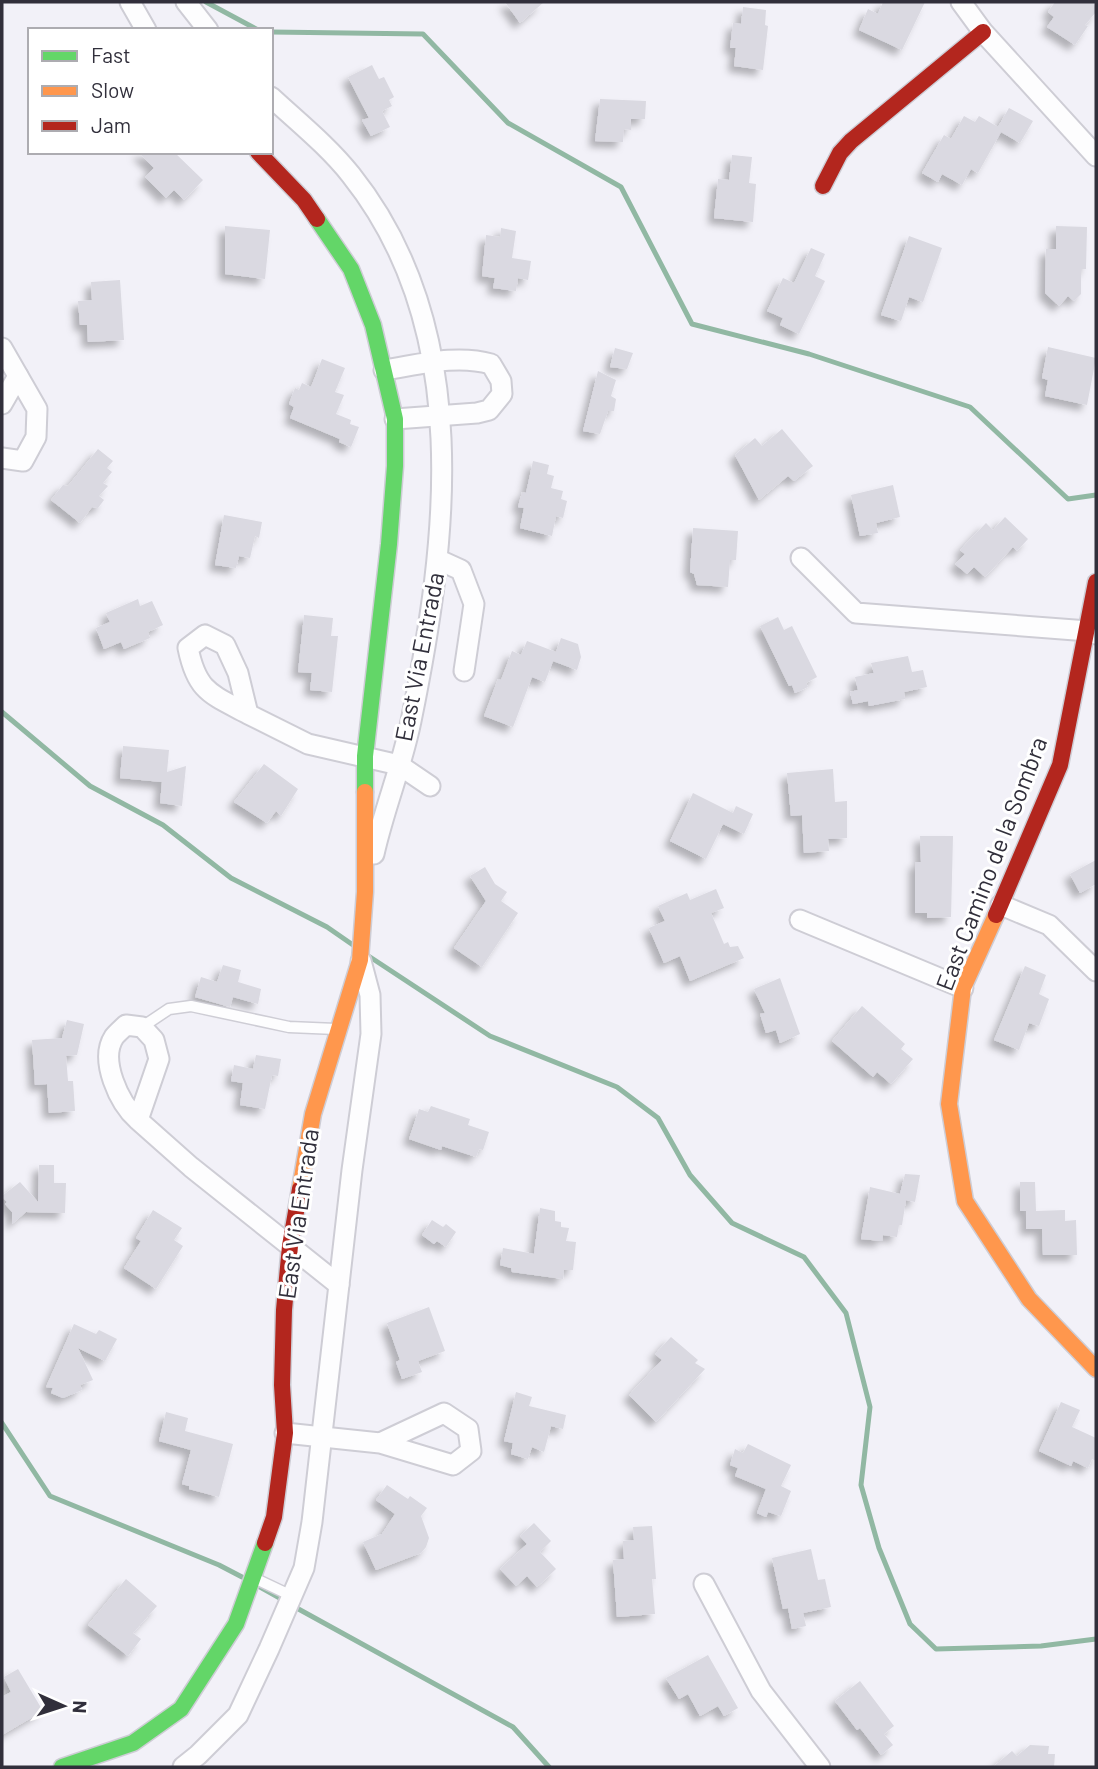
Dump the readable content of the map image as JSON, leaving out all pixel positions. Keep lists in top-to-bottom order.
{
  "streets": {
    "street": ["East Via Entrada", "East Camino de la Sombra"]
  },
  "legend": ["Fast", "Slow", "Jam"],
  "north": "right"
}
